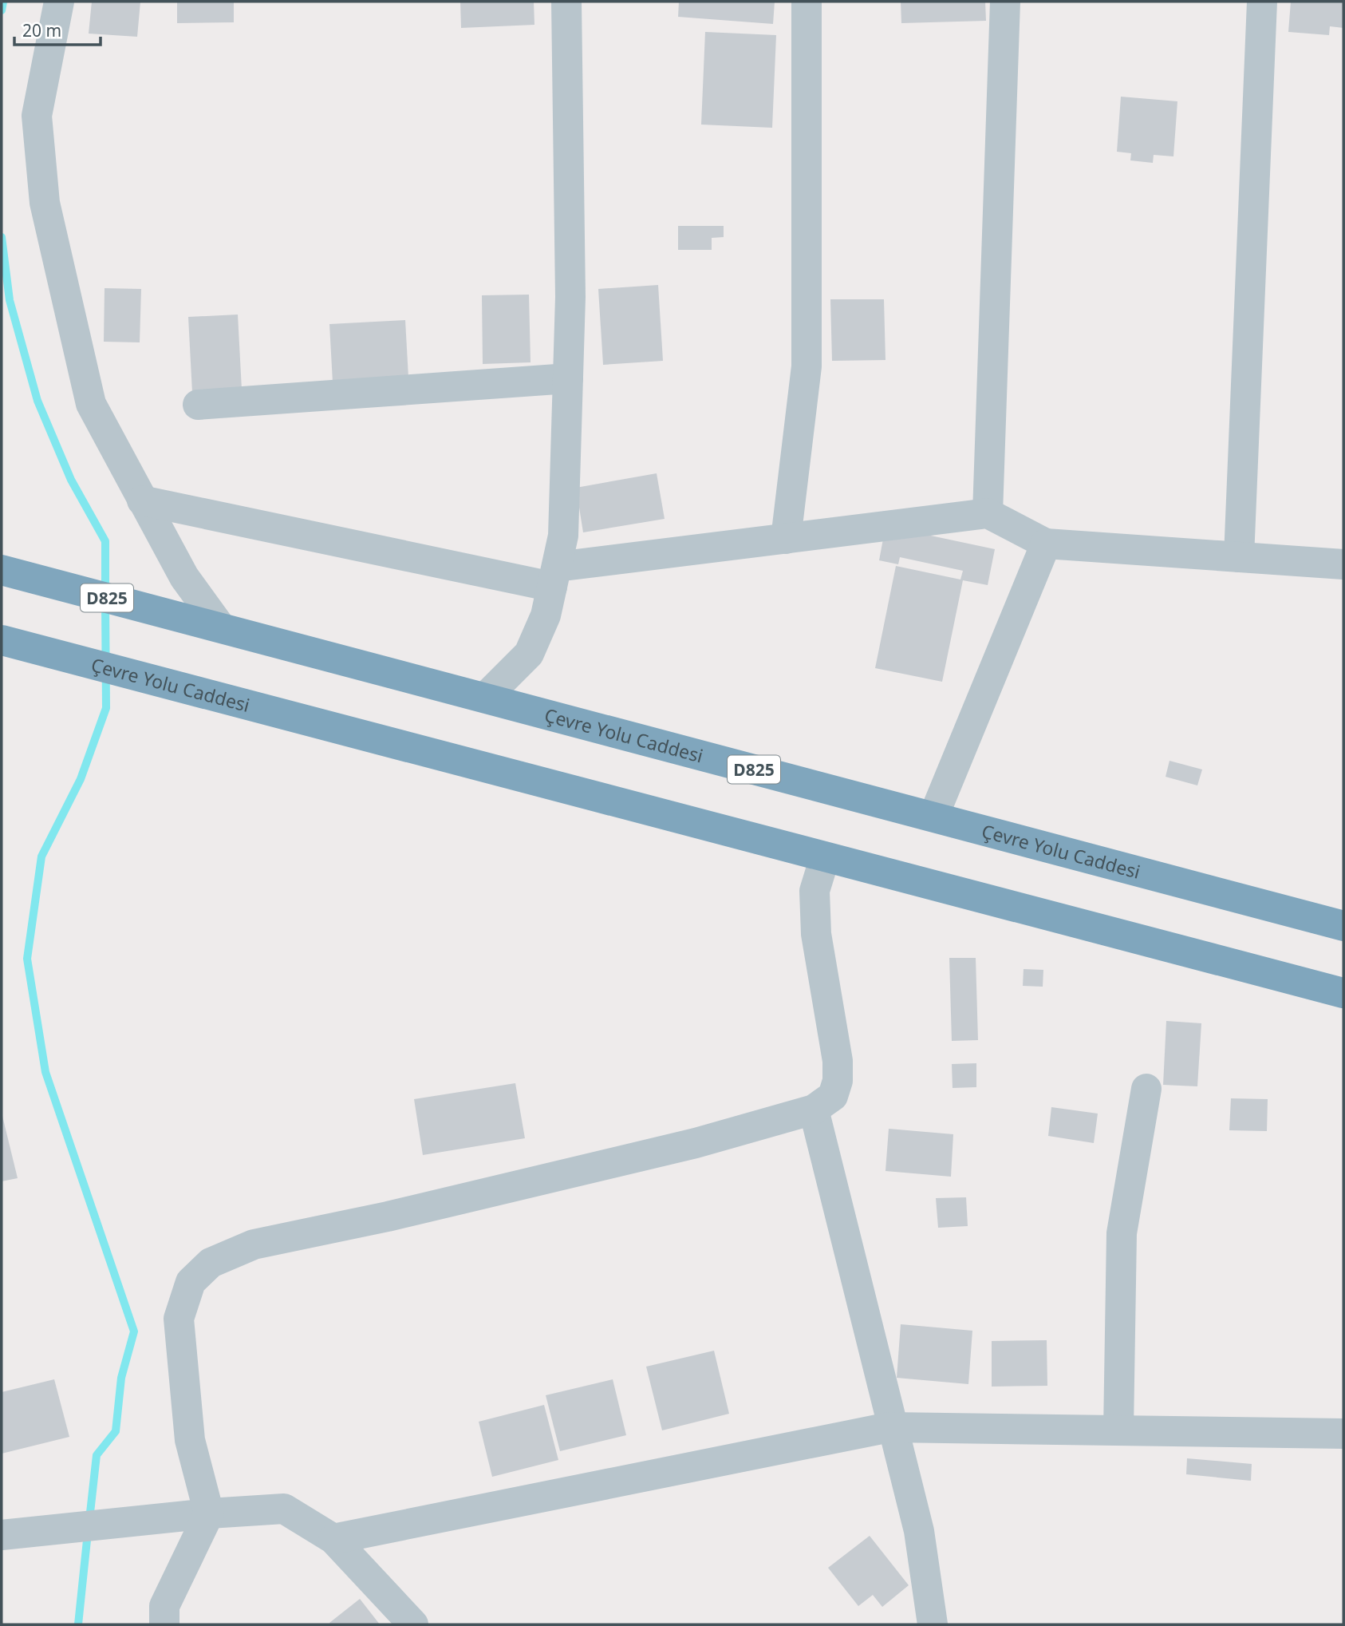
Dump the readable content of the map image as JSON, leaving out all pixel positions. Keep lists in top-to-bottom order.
{
  "streets": {
    "highway": ["D825", "Çevre Yolu Caddesi"]
  },
  "scale_bar": "20 m"
}
